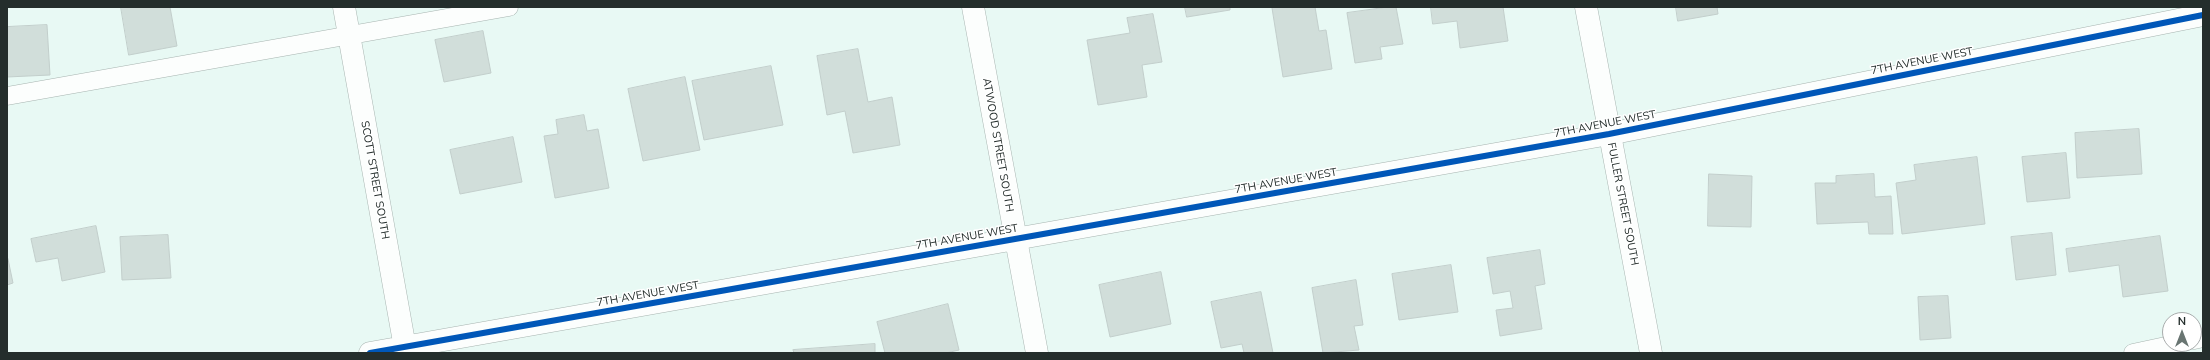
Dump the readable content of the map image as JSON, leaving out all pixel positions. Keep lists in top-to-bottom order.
{
  "streets": {
    "street": [
      "7TH AVENUE WEST",
      "ATWOOD STREET SOUTH",
      "SCOTT STREET SOUTH",
      "FULLER STREET SOUTH"
    ]
  },
  "crossings": [
    ["7TH AVENUE WEST", "ATWOOD STREET SOUTH"],
    ["7TH AVENUE WEST", "SCOTT STREET SOUTH"],
    ["7TH AVENUE WEST", "FULLER STREET SOUTH"]
  ],
  "north": "top"
}
